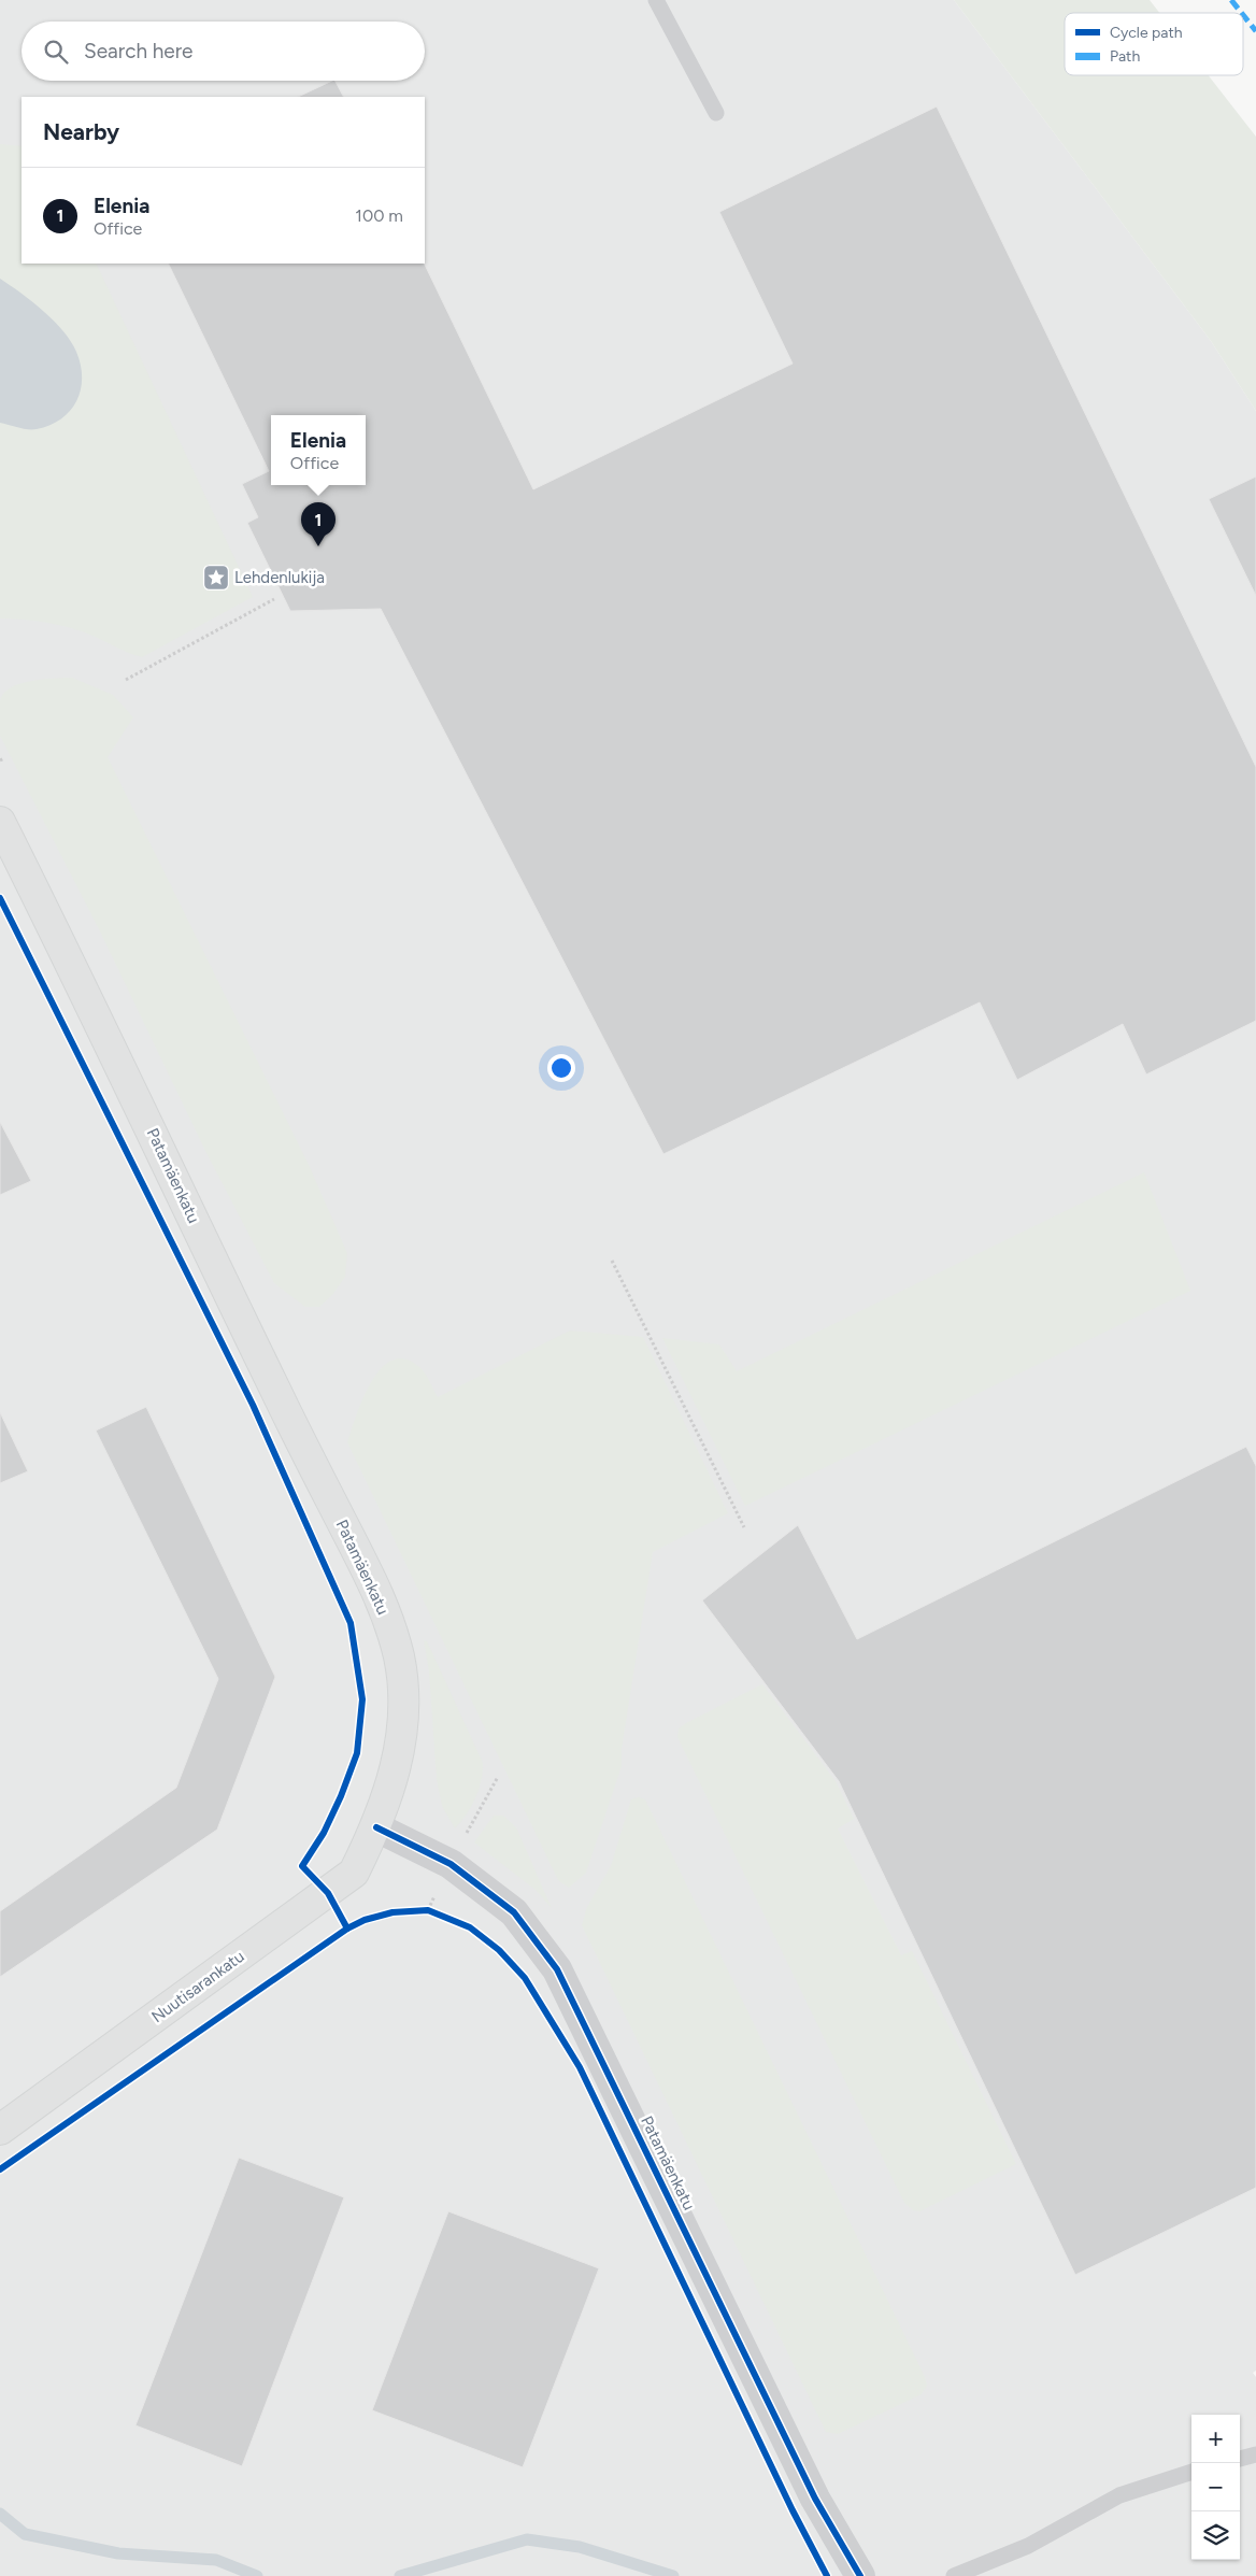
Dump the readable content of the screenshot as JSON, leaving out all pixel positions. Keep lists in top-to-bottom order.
{
  "streets": {
    "main road": ["Patamäenkatu", "Nuutisarankatu"]
  },
  "crossings": [
    ["Patamäenkatu", "Nuutisarankatu"]
  ],
  "places": {
    "place": ["Lehdenlukija"]
  },
  "legend": ["Cycle path", "Path"],
  "page": {
    "search": "Search here",
    "heading": "Nearby",
    "list": [
      {
        "mark": "1",
        "name": "Elenia",
        "note": "Office",
        "value": "100 m"
      }
    ],
    "popup": ["Elenia", "Office"],
    "pins": "1",
    "map_buttons": ["+", "−"]
  }
}
